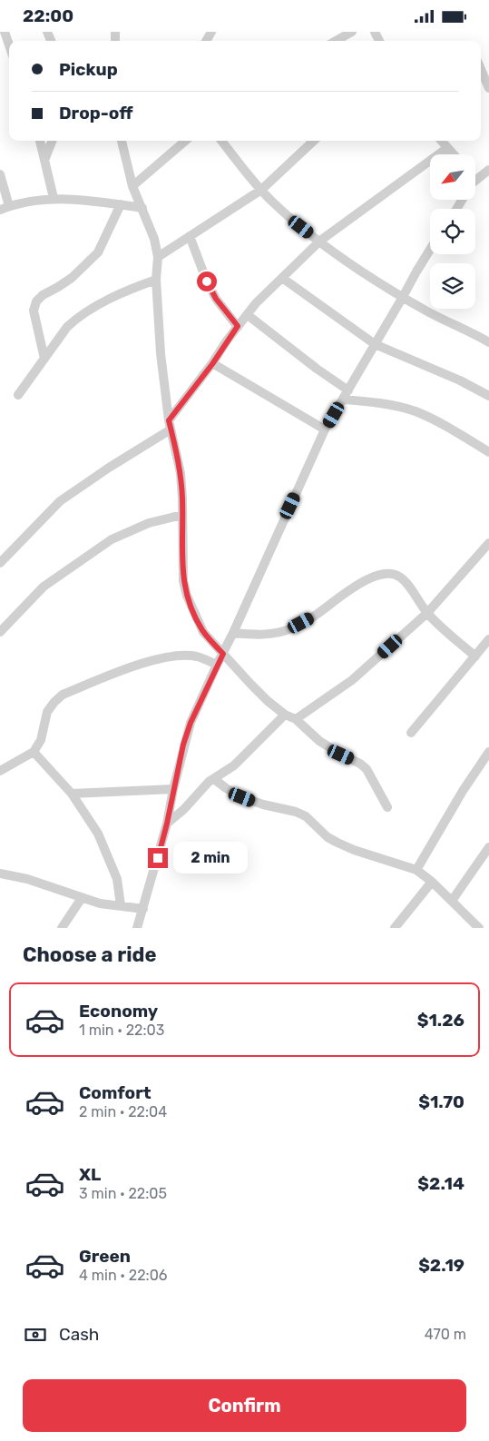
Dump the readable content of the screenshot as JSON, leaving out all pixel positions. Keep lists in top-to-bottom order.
{
  "north": "bottom left",
  "page": {
    "status": "22:00",
    "banner": ["Pickup", "Drop-off"],
    "bubble": "2 min",
    "heading": "Choose a ride",
    "list": [
      {
        "name": "Economy",
        "note": "1 min · 22:03",
        "value": "$1.26"
      },
      {
        "name": "Comfort",
        "note": "2 min · 22:04",
        "value": "$1.70"
      },
      {
        "name": "XL",
        "note": "3 min · 22:05",
        "value": "$2.14"
      },
      {
        "name": "Green",
        "note": "4 min · 22:06",
        "value": "$2.19"
      }
    ],
    "pay": ["Cash", "470 m"],
    "buttons": "Confirm"
  }
}
